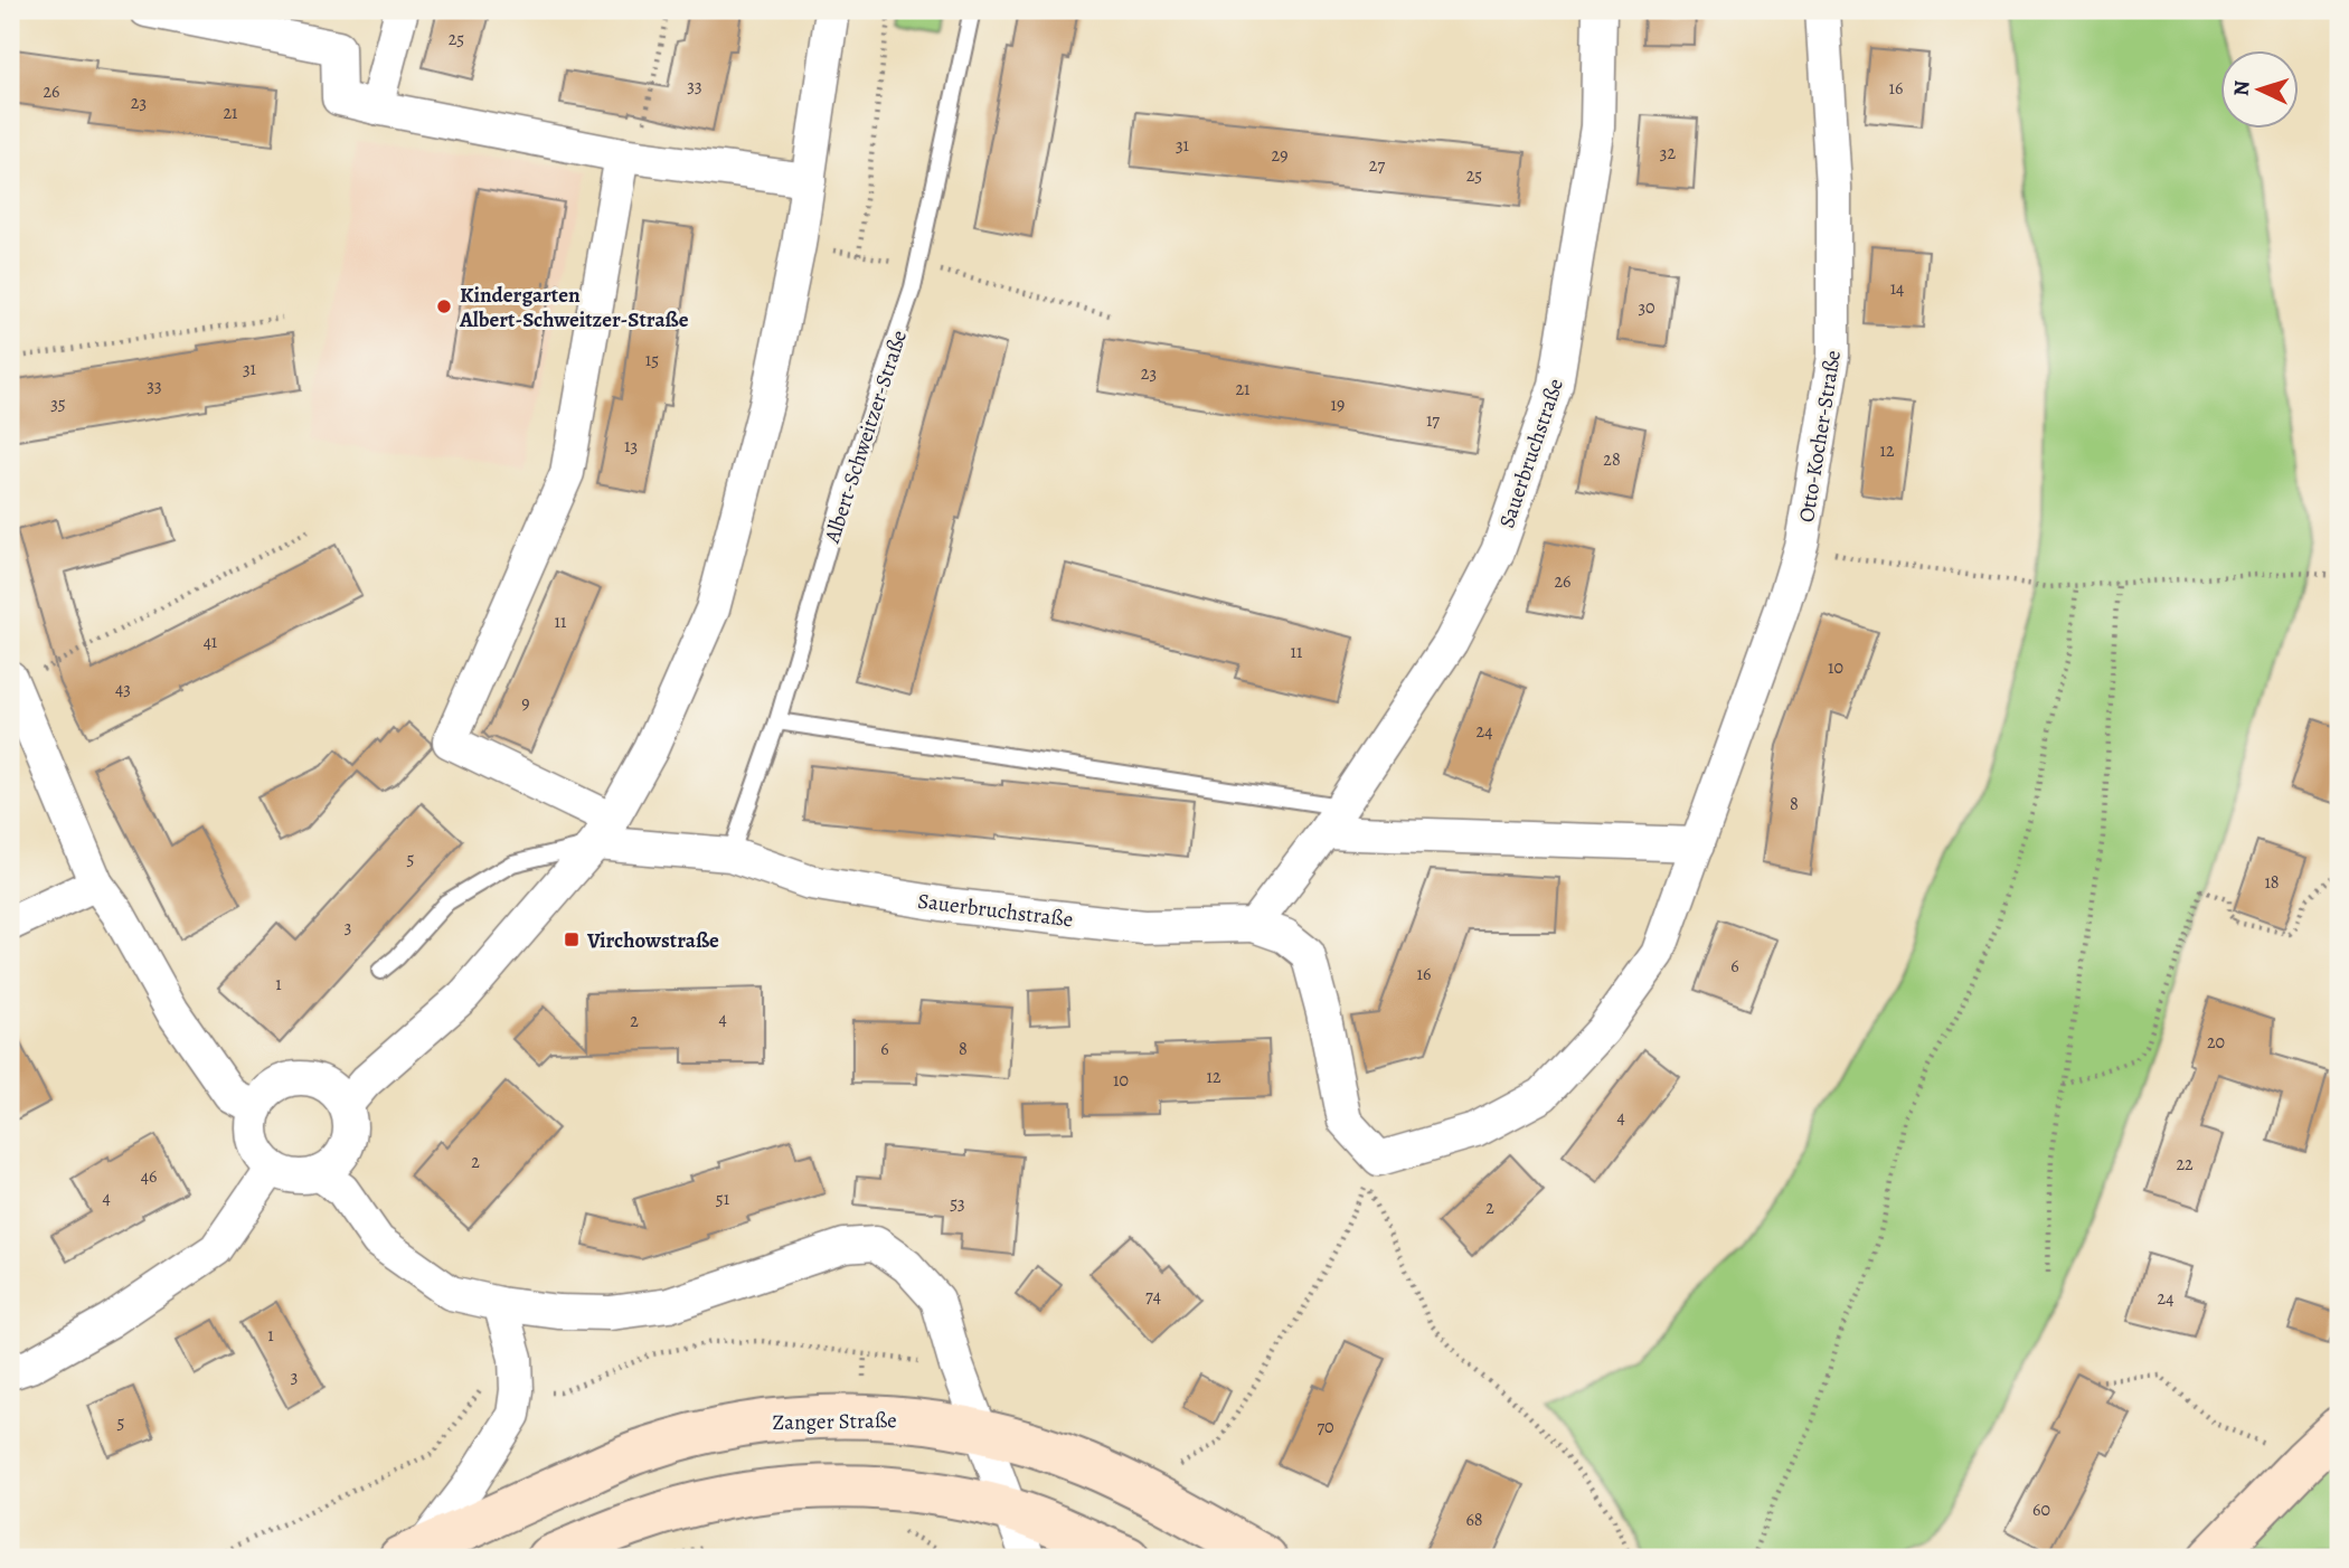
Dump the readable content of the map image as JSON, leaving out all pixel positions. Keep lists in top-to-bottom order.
{
  "streets": {
    "street": ["Otto-Kocher-Straße", "Sauerbruchstraße", "Zanger Straße"],
    "lane": ["Albert-Schweitzer-Straße"]
  },
  "crossings": [
    ["Albert-Schweitzer-Straße", "Sauerbruchstraße"],
    ["Otto-Kocher-Straße", "Sauerbruchstraße"]
  ],
  "places": {
    "other": ["Kindergarten Albert-Schweitzer-Straße"],
    "transit": ["Virchowstraße"]
  },
  "house_numbers": [
    "25",
    "33",
    "16",
    "26",
    "23",
    "21",
    "31",
    "32",
    "29",
    "27",
    "25",
    "14",
    "30",
    "15",
    "31",
    "23",
    "33",
    "21",
    "35",
    "19",
    "17",
    "13",
    "12",
    "28",
    "26",
    "11",
    "41",
    "11",
    "10",
    "43",
    "9",
    "24",
    "8",
    "5",
    "18",
    "3",
    "6",
    "16",
    "1",
    "4",
    "2",
    "20",
    "6",
    "8",
    "12",
    "10",
    "4",
    "2",
    "22",
    "46",
    "4",
    "51",
    "53",
    "2",
    "74",
    "24",
    "1",
    "3",
    "5",
    "70",
    "60",
    "68"
  ],
  "north": "left"
}
